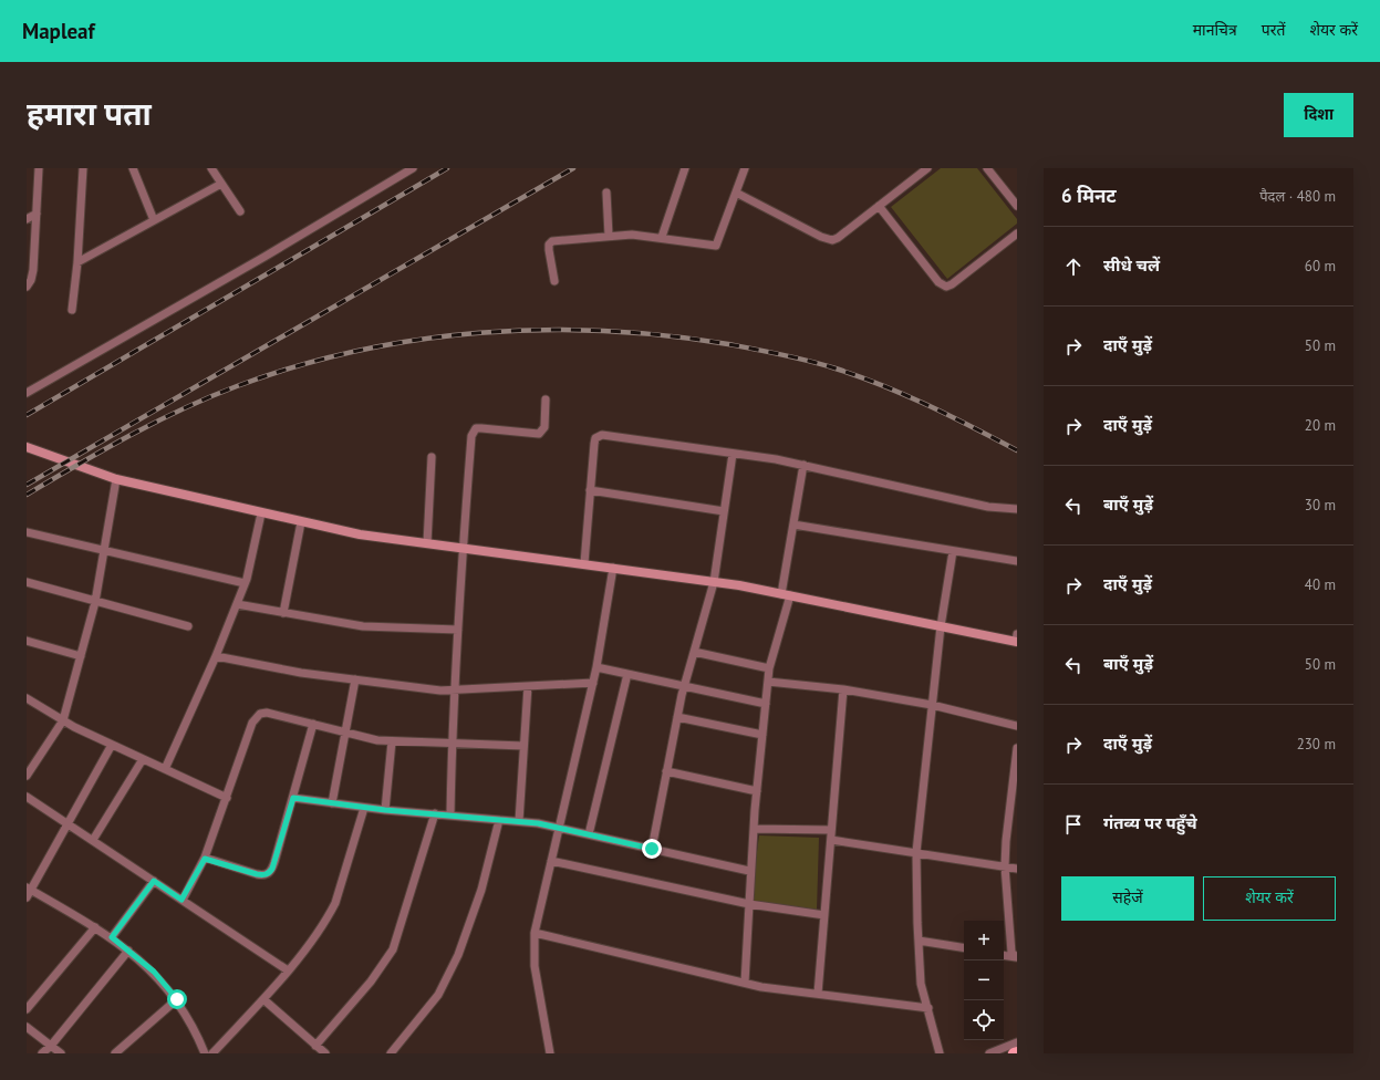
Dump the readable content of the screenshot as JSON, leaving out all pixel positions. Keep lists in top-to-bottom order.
{
  "page": {
    "header": "Mapleaf",
    "nav": ["मानचित्र", "परतें", "शेयर करें"],
    "title": "हमारा पता",
    "buttons": [
      "दिशा",
      ["सहेजें", "शेयर करें"]
    ],
    "heading": ["6 मिनट", "पैदल · 480 m"],
    "list": [
      ["सीधे चलें", "60 m"],
      ["दाएँ मुड़ें", "50 m"],
      ["दाएँ मुड़ें", "20 m"],
      ["बाएँ मुड़ें", "30 m"],
      ["दाएँ मुड़ें", "40 m"],
      ["बाएँ मुड़ें", "50 m"],
      ["दाएँ मुड़ें", "230 m"],
      "गंतव्य पर पहुँचे"
    ],
    "map_buttons": ["+", "−"]
  }
}
